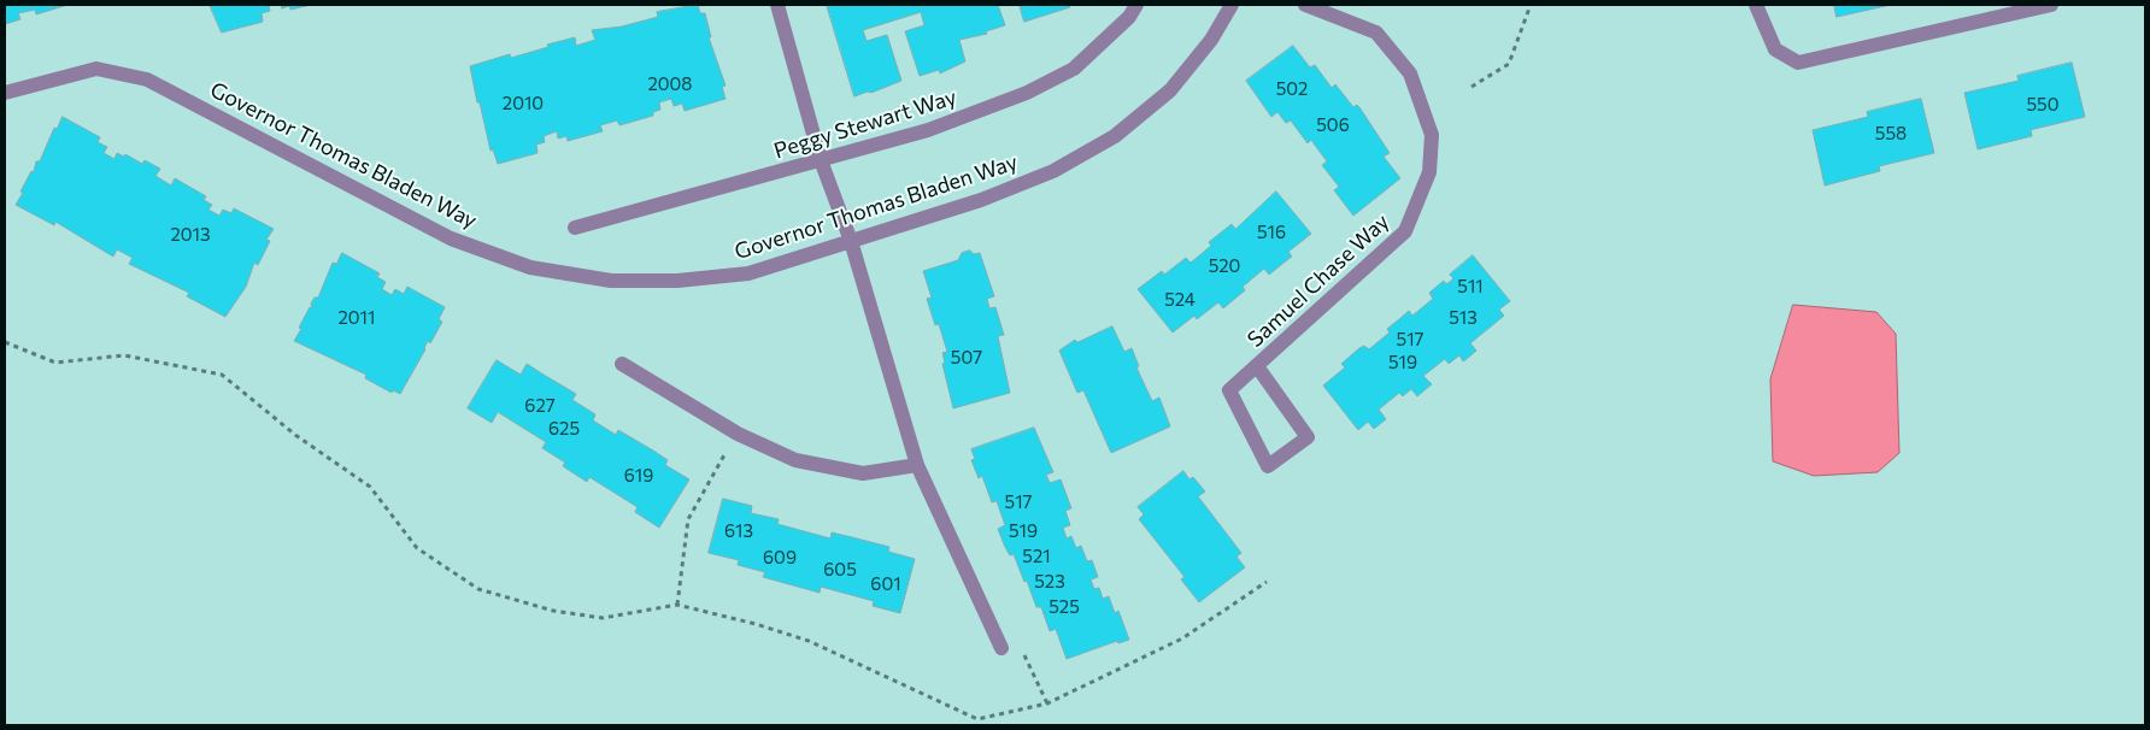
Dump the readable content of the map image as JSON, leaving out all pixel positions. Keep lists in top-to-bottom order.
{
  "streets": {
    "street": ["Peggy Stewart Way", "Governor Thomas Bladen Way", "Samuel Chase Way"]
  },
  "house_numbers": [
    "2008",
    "502",
    "2010",
    "550",
    "506",
    "558",
    "516",
    "2013",
    "520",
    "511",
    "524",
    "2011",
    "513",
    "517",
    "507",
    "519",
    "627",
    "625",
    "619",
    "517",
    "613",
    "519",
    "521",
    "609",
    "605",
    "523",
    "601",
    "525"
  ]
}
